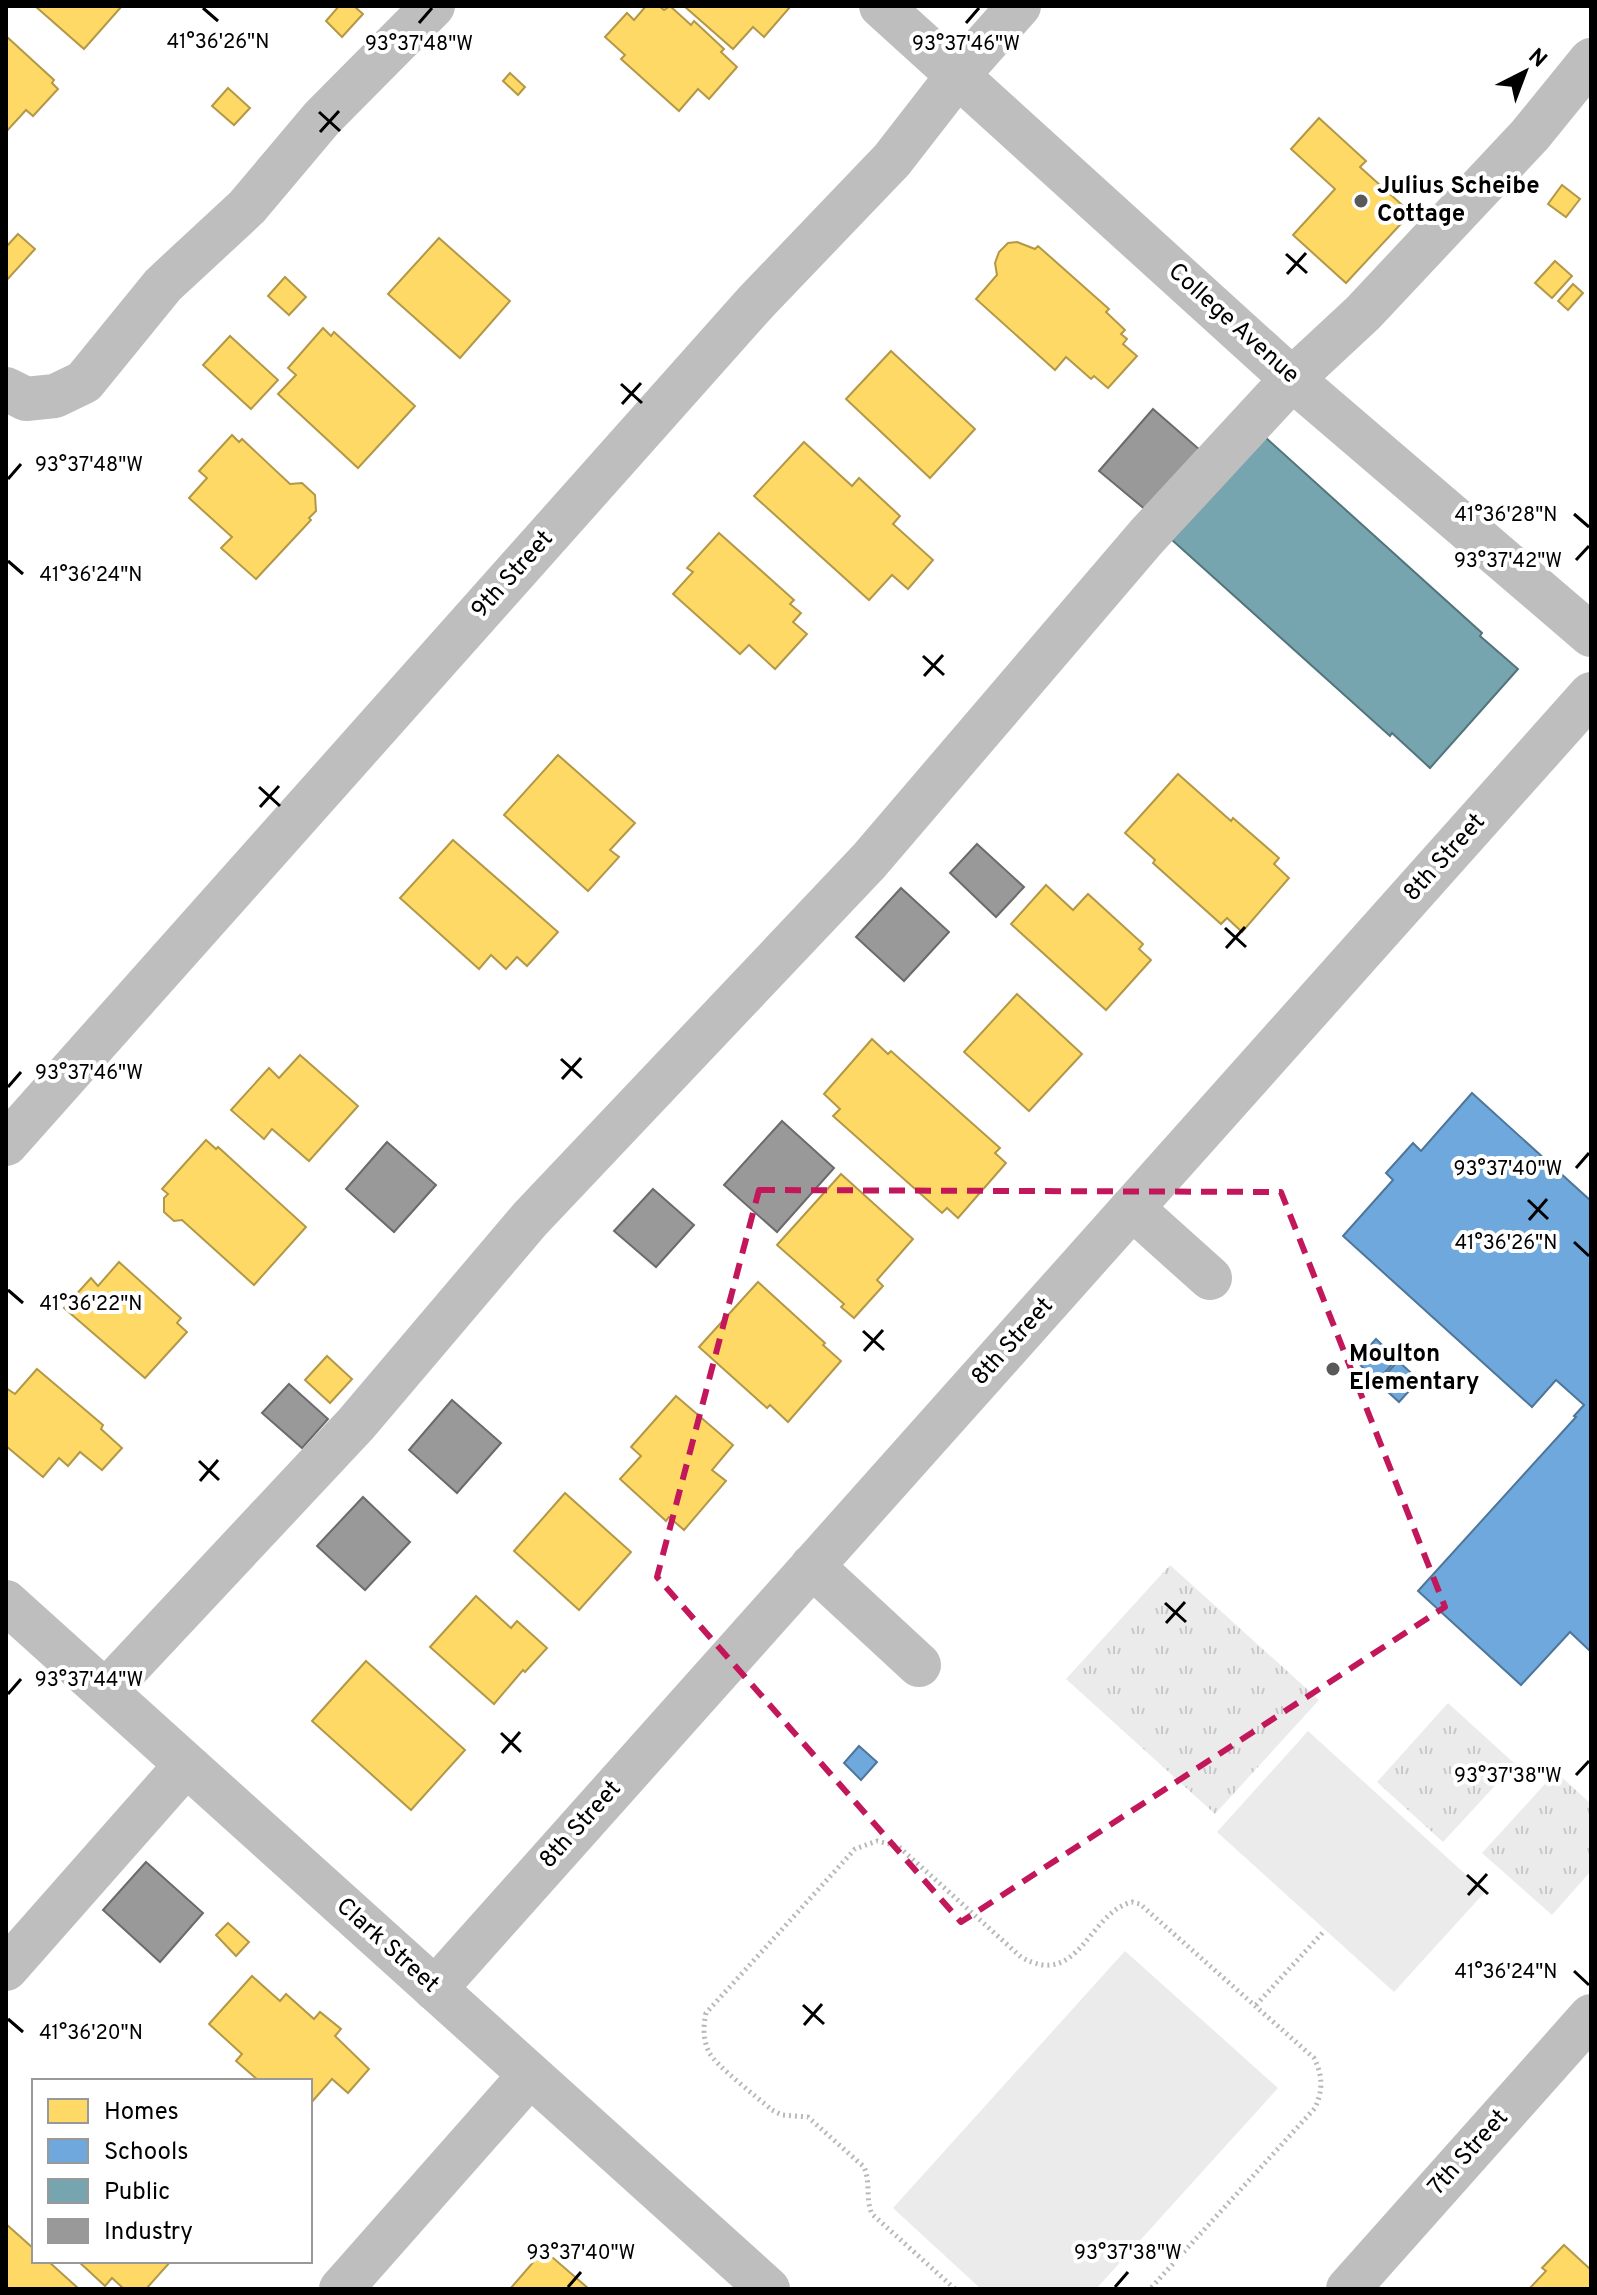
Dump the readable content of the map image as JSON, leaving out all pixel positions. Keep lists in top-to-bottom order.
{
  "streets": {
    "street": [
      "College Avenue",
      "9th Street",
      "8th Street",
      "Clark Street",
      "7th Street"
    ]
  },
  "crossings": [
    ["College Avenue", "9th Street"],
    ["8th Street", "Clark Street"]
  ],
  "places": ["Julius Scheibe Cottage", "Moulton Elementary"],
  "legend": [
    "Homes",
    "Schools",
    "Public",
    "Industry"
  ],
  "north": "top right",
  "coordinates": [
    "41°36'26\"N",
    "93°37'48\"W",
    "93°37'46\"W",
    "41°36'28\"N",
    "93°37'42\"W",
    "41°36'24\"N",
    "93°37'40\"W",
    "41°36'22\"N",
    "93°37'44\"W",
    "93°37'38\"W",
    "41°36'20\"N"
  ]
}
